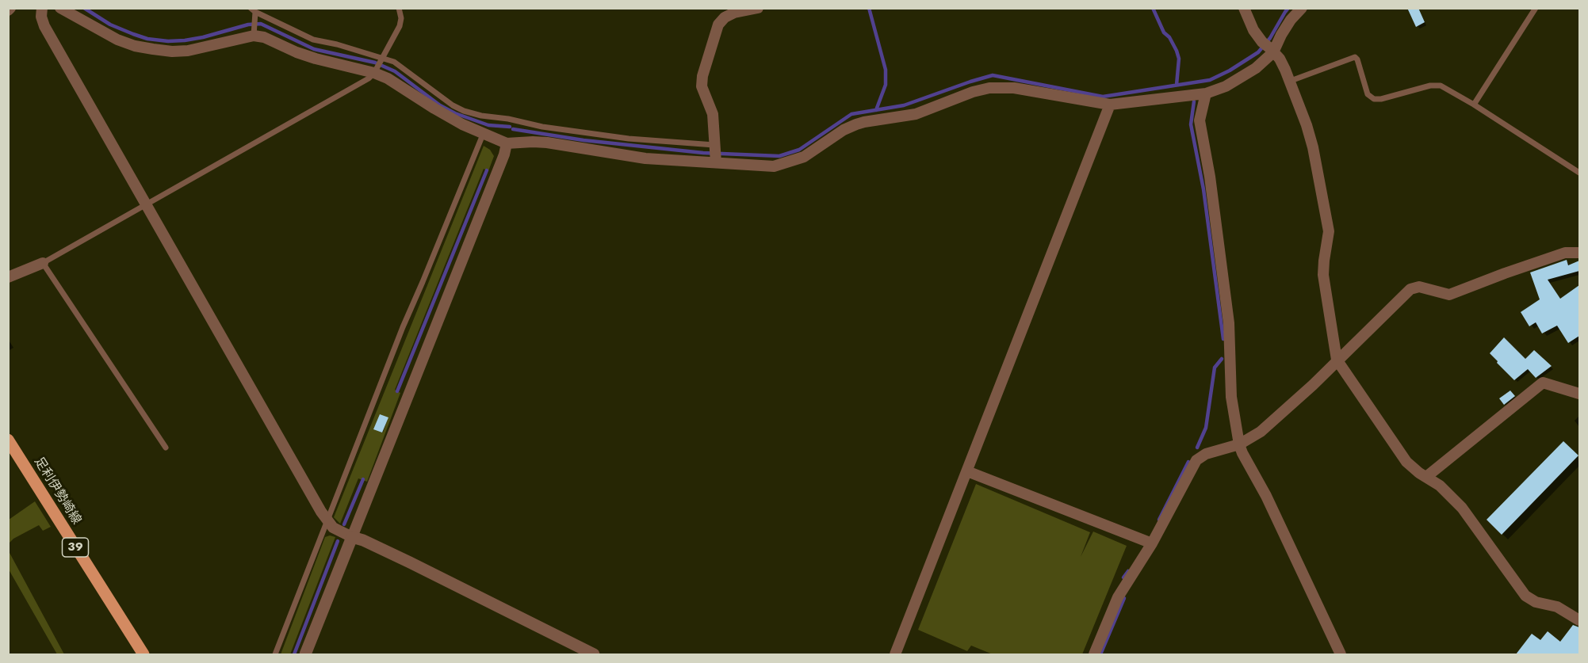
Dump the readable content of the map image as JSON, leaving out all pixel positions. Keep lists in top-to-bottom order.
{
  "streets": {
    "main road": ["足利伊勢崎線", "39"]
  }
}
